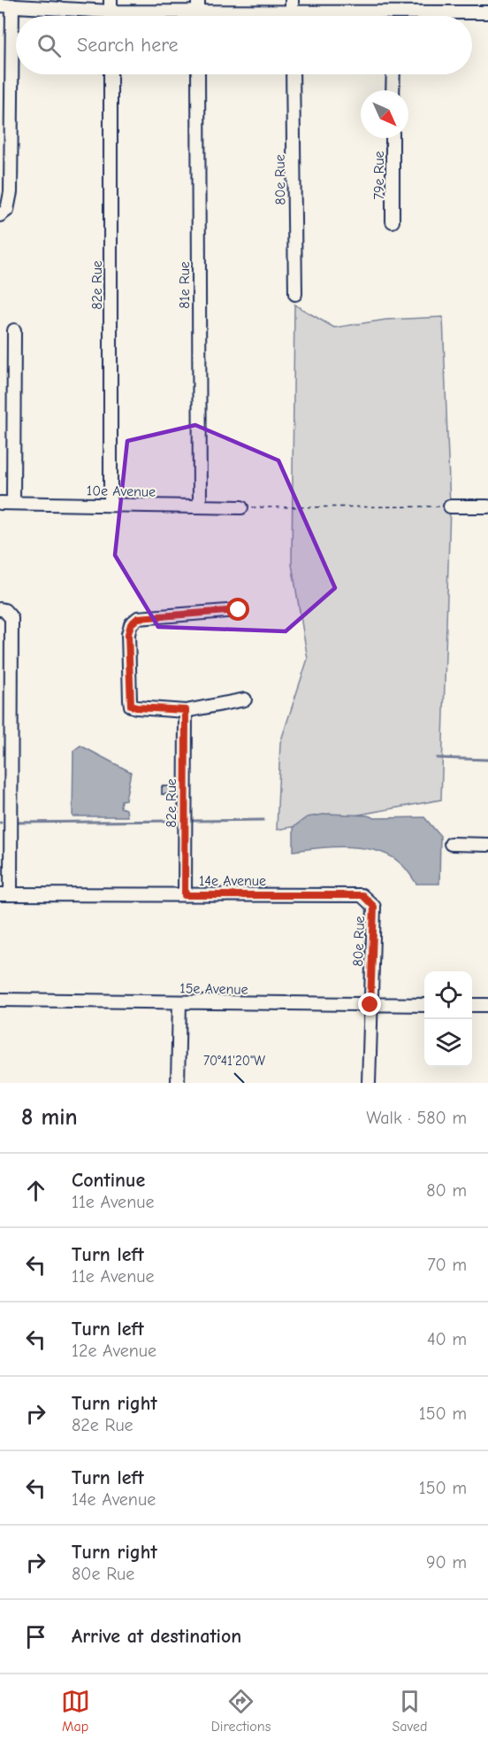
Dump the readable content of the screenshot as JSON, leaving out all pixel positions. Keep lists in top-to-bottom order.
{
  "streets": {
    "street": [
      "79e Rue",
      "80e Rue",
      "82e Rue",
      "81e Rue",
      "10e Avenue",
      "14e Avenue",
      "15e Avenue"
    ]
  },
  "crossings": [
    ["80e Rue", "14e Avenue"],
    ["80e Rue", "15e Avenue"],
    ["82e Rue", "10e Avenue"],
    ["82e Rue", "14e Avenue"],
    ["81e Rue", "10e Avenue"]
  ],
  "north": "bottom right",
  "page": {
    "search": "Search here",
    "heading": ["8 min", "Walk · 580 m"],
    "list": [
      ["Continue", "11e Avenue", "80 m"],
      ["Turn left", "11e Avenue", "70 m"],
      ["Turn left", "12e Avenue", "40 m"],
      ["Turn right", "82e Rue", "150 m"],
      ["Turn left", "14e Avenue", "150 m"],
      ["Turn right", "80e Rue", "90 m"],
      "Arrive at destination"
    ],
    "nav": ["Map", "Directions", "Saved"]
  },
  "coordinates": ["70°41'20\"W"]
}
